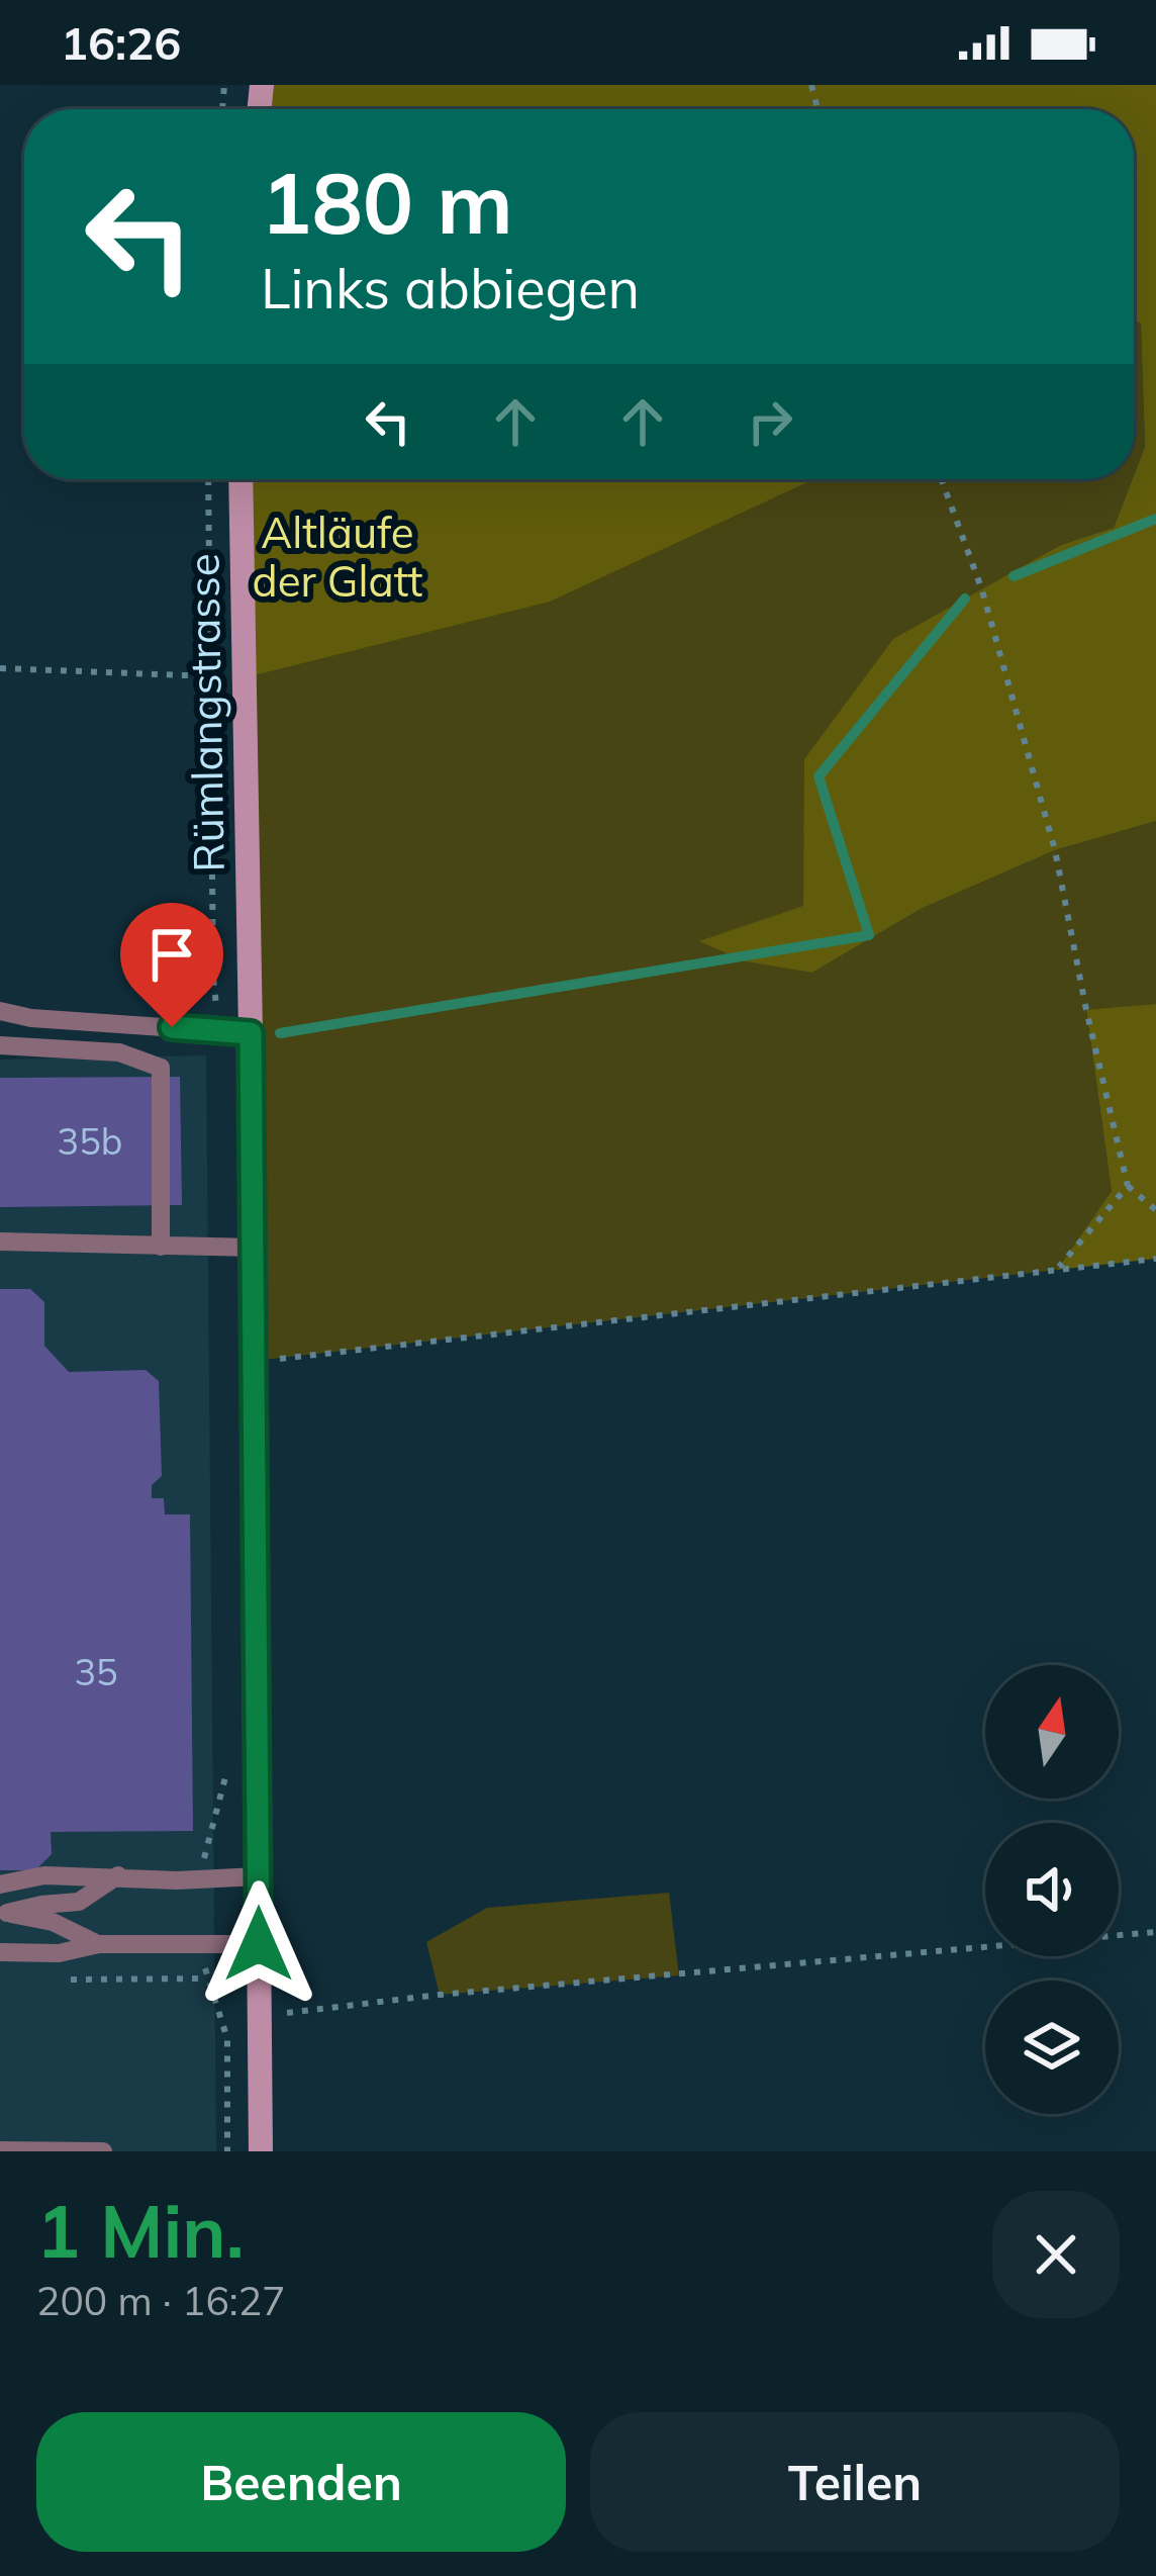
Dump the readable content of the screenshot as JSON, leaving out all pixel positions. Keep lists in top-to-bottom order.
{
  "streets": {
    "street": ["Rümlangstrasse"]
  },
  "parks": ["Altläufe der Glatt"],
  "house_numbers": ["35b", "35"],
  "north": "top",
  "page": {
    "status": "16:26",
    "turn": ["180 m", "Links abbiegen"],
    "heading": ["1 Min.", "200 m · 16:27"],
    "buttons": ["Beenden", "Teilen"]
  }
}
